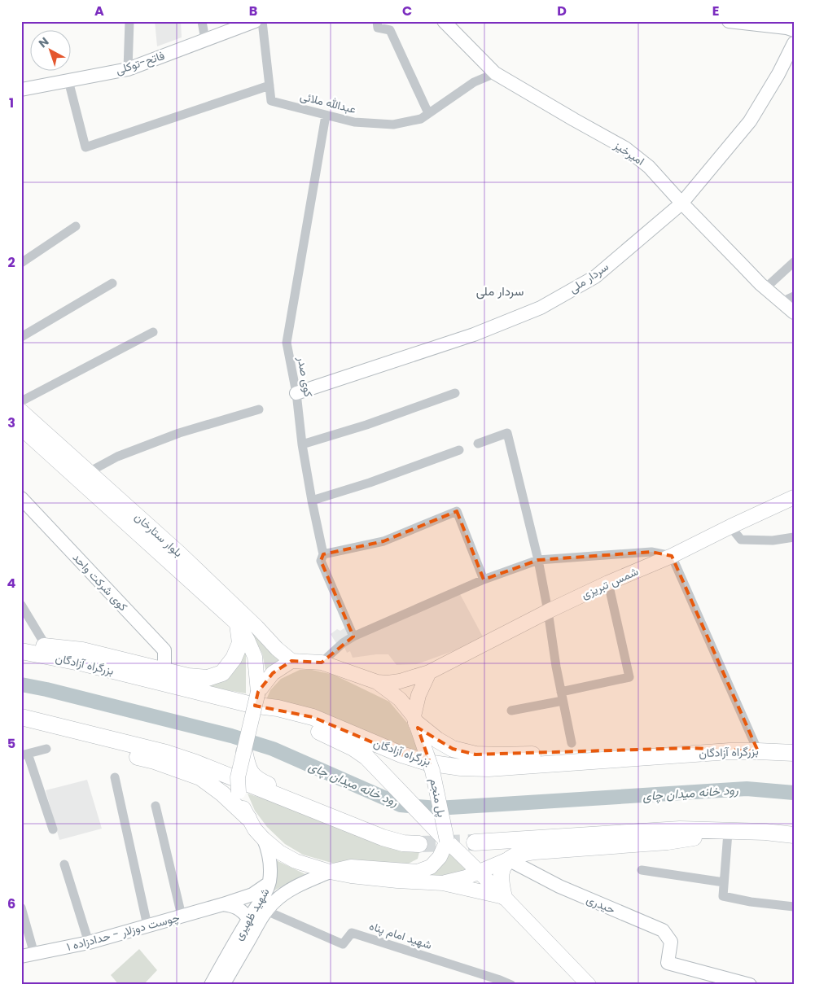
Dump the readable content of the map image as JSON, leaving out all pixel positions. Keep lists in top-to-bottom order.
{
  "streets": {
    "highway": ["بزرگراه آزادگان"],
    "main road": ["بلوار ستارخان", "شمس تبریزی", "پل منجم"],
    "street": [
      "فاتح-توکلی",
      "عبدالله ملائی",
      "امیرخیز",
      "سردار ملی",
      "کوی صدر",
      "کوی شرکت واحد",
      "حیدری",
      "شهید ظهیری",
      "چوست دوزلار - حدادزاده ۱",
      "شهید امام پناه"
    ]
  },
  "crossings": [
    ["عبدالله ملائی", "امیرخیز"],
    ["عبدالله ملائی", "کوی صدر"],
    ["امیرخیز", "سردار ملی"],
    ["سردار ملی", "کوی صدر"],
    ["بلوار ستارخان", "بزرگراه آزادگان"],
    ["شهید ظهیری", "چوست دوزلار - حدادزاده ۱"],
    ["شهید ظهیری", "شهید امام پناه"]
  ],
  "districts": ["سردار ملی"],
  "water": ["رود خانه میدان چای"],
  "north": "top left",
  "grid": {
    "columns": [
      "A",
      "B",
      "C",
      "D",
      "E"
    ],
    "rows": [
      "1",
      "2",
      "3",
      "4",
      "5",
      "6"
    ]
  }
}
